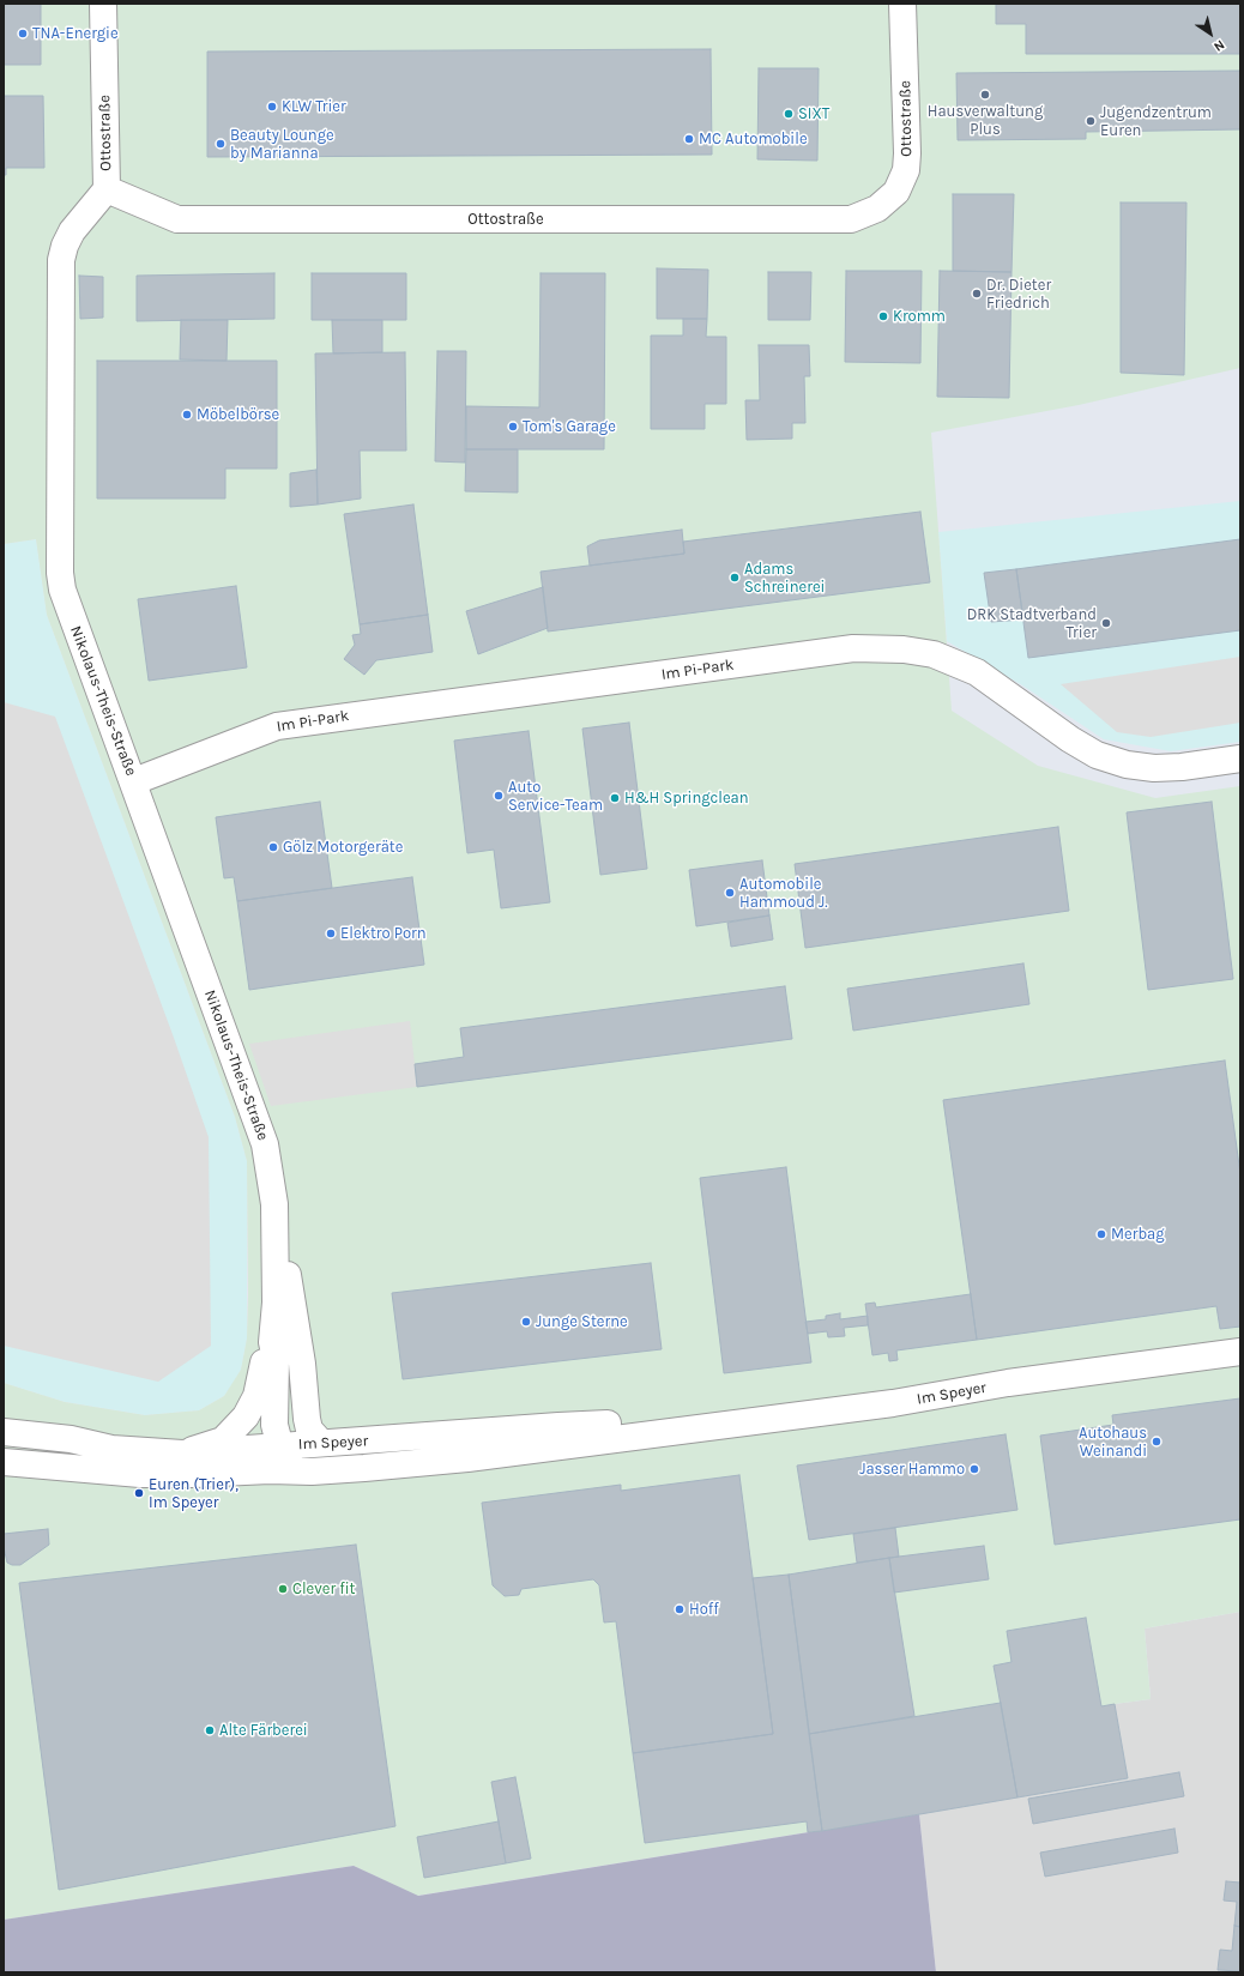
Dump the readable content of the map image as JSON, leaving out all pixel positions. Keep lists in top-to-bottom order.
{
  "streets": {
    "street": [
      "Ottostraße",
      "Im Pi-Park",
      "Nikolaus-Theis-Straße",
      "Im Speyer"
    ]
  },
  "crossings": [
    ["Ottostraße", "Nikolaus-Theis-Straße"],
    ["Im Pi-Park", "Nikolaus-Theis-Straße"],
    ["Nikolaus-Theis-Straße", "Im Speyer"]
  ],
  "places": [
    "TNA-Energie",
    "Hausverwaltung Plus",
    "KLW Trier",
    "SIXT",
    "Jugendzentrum Euren",
    "MC Automobile",
    "Beauty Lounge by Marianna",
    "Dr. Dieter Friedrich",
    "Kromm",
    "Möbelbörse",
    "Tom's Garage",
    "Adams Schreinerei",
    "DRK Stadtverband Trier",
    "Auto Service-Team",
    "H&H Springclean",
    "Gölz Motorgeräte",
    "Automobile Hammoud J.",
    "Elektro Porn",
    "Merbag",
    "Junge Sterne",
    "Autohaus Weinandi",
    "Jasser Hammo",
    "Euren (Trier), Im Speyer",
    "Clever fit",
    "Hoff",
    "Alte Färberei"
  ],
  "north": "bottom right"
}
